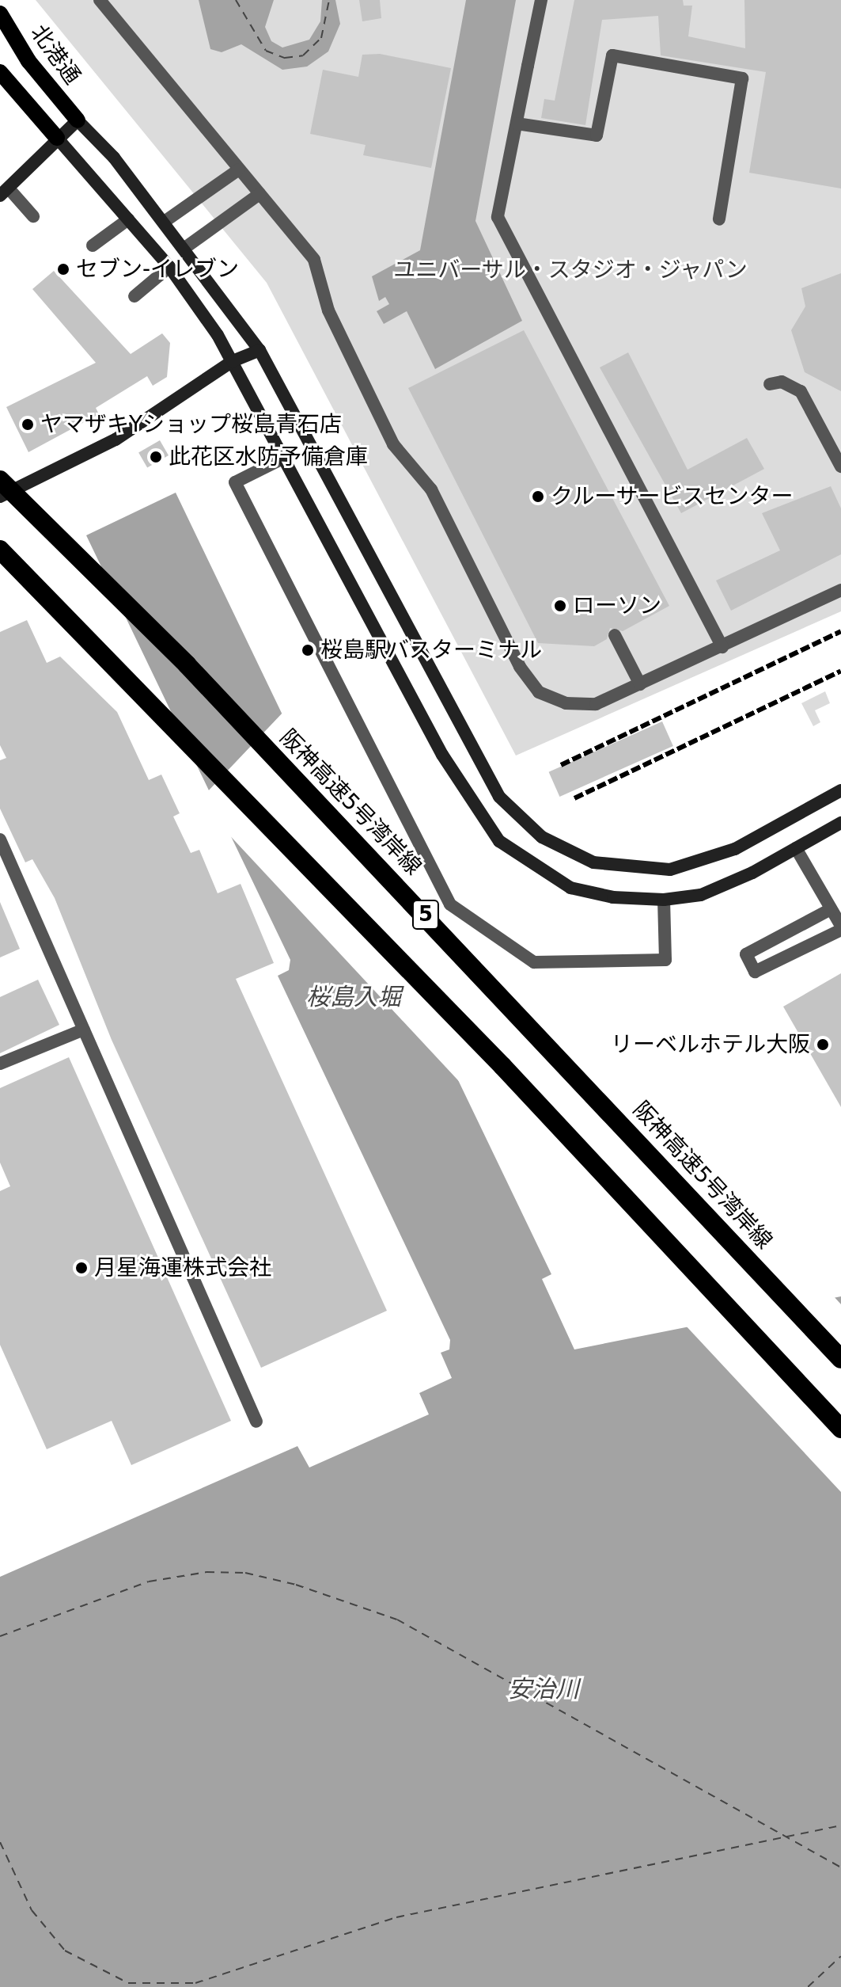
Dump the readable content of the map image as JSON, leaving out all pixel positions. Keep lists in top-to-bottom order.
{
  "streets": {
    "highway": ["阪神高速5号湾岸線", "5"],
    "main road": ["北港通"]
  },
  "water": ["桜島入堀", "安治川"],
  "parks": ["ユニバーサル・スタジオ・ジャパン"],
  "places": [
    "セブン-イレブン",
    "ヤマザキYショップ桜島青石店",
    "此花区水防予備倉庫",
    "クルーサービスセンター",
    "ローソン",
    "桜島駅バスターミナル",
    "リーベルホテル大阪",
    "月星海運株式会社"
  ]
}
